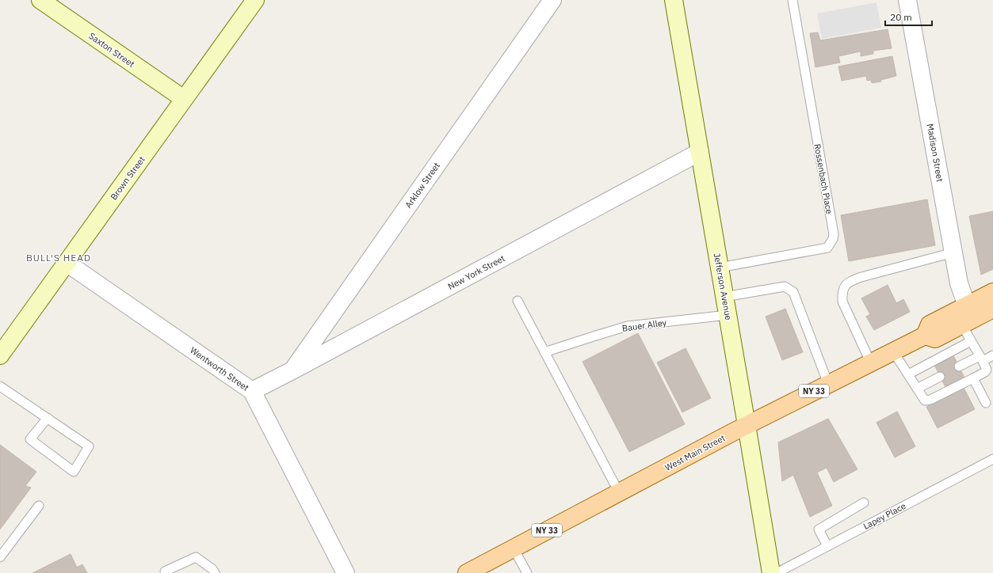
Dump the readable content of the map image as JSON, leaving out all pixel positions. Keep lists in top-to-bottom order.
{
  "streets": {
    "main road": [
      "Saxton Street",
      "Brown Street",
      "Jefferson Avenue",
      "NY 33",
      "West Main Street"
    ],
    "street": [
      "Madison Street",
      "Arklow Street",
      "New York Street",
      "Wentworth Street"
    ],
    "lane": ["Rossenbach Place", "Bauer Alley", "Lapey Place"]
  },
  "crossings": [
    ["Saxton Street", "Brown Street"],
    ["Madison Street", "West Main Street"],
    ["Brown Street", "Wentworth Street"],
    ["Rossenbach Place", "Jefferson Avenue"],
    ["Arklow Street", "New York Street"],
    ["New York Street", "Jefferson Avenue"],
    ["New York Street", "Wentworth Street"],
    ["Jefferson Avenue", "Bauer Alley"],
    ["Jefferson Avenue", "West Main Street"]
  ],
  "districts": ["BULL'S HEAD"],
  "scale_bar": "20 m"
}
